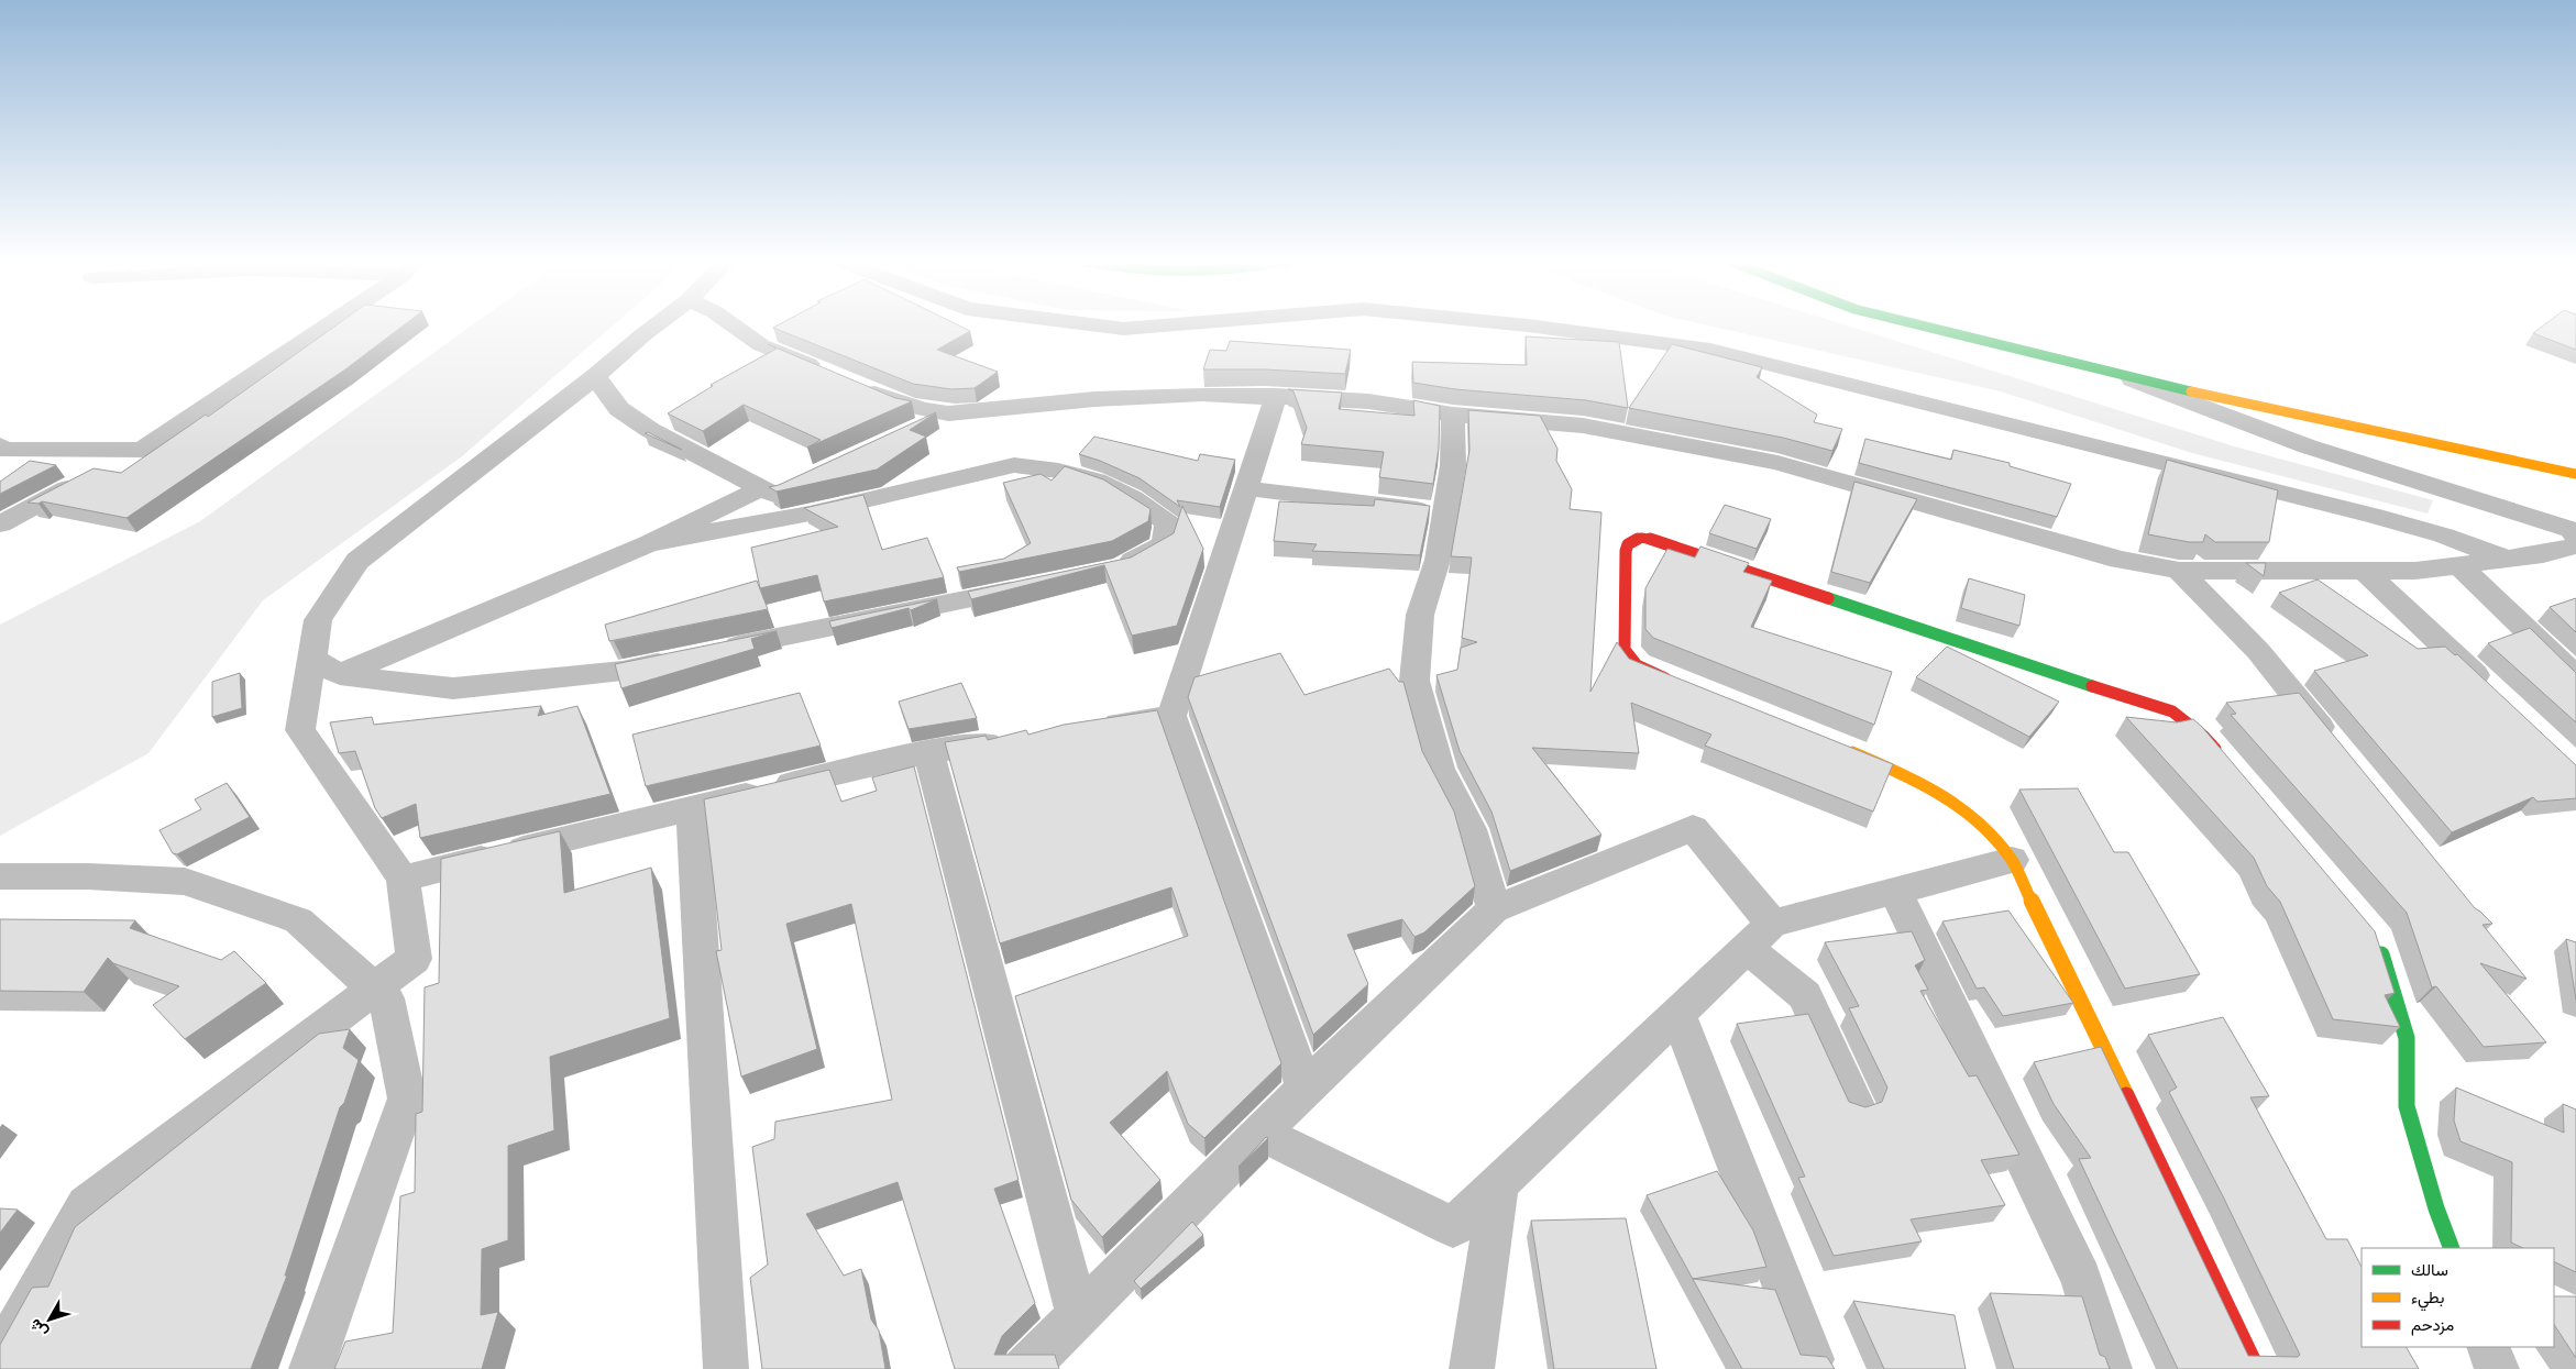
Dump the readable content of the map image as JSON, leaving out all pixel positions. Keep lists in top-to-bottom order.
{
  "legend": ["سالك", "بطيء", "مزدحم"],
  "north": "bottom left"
}
